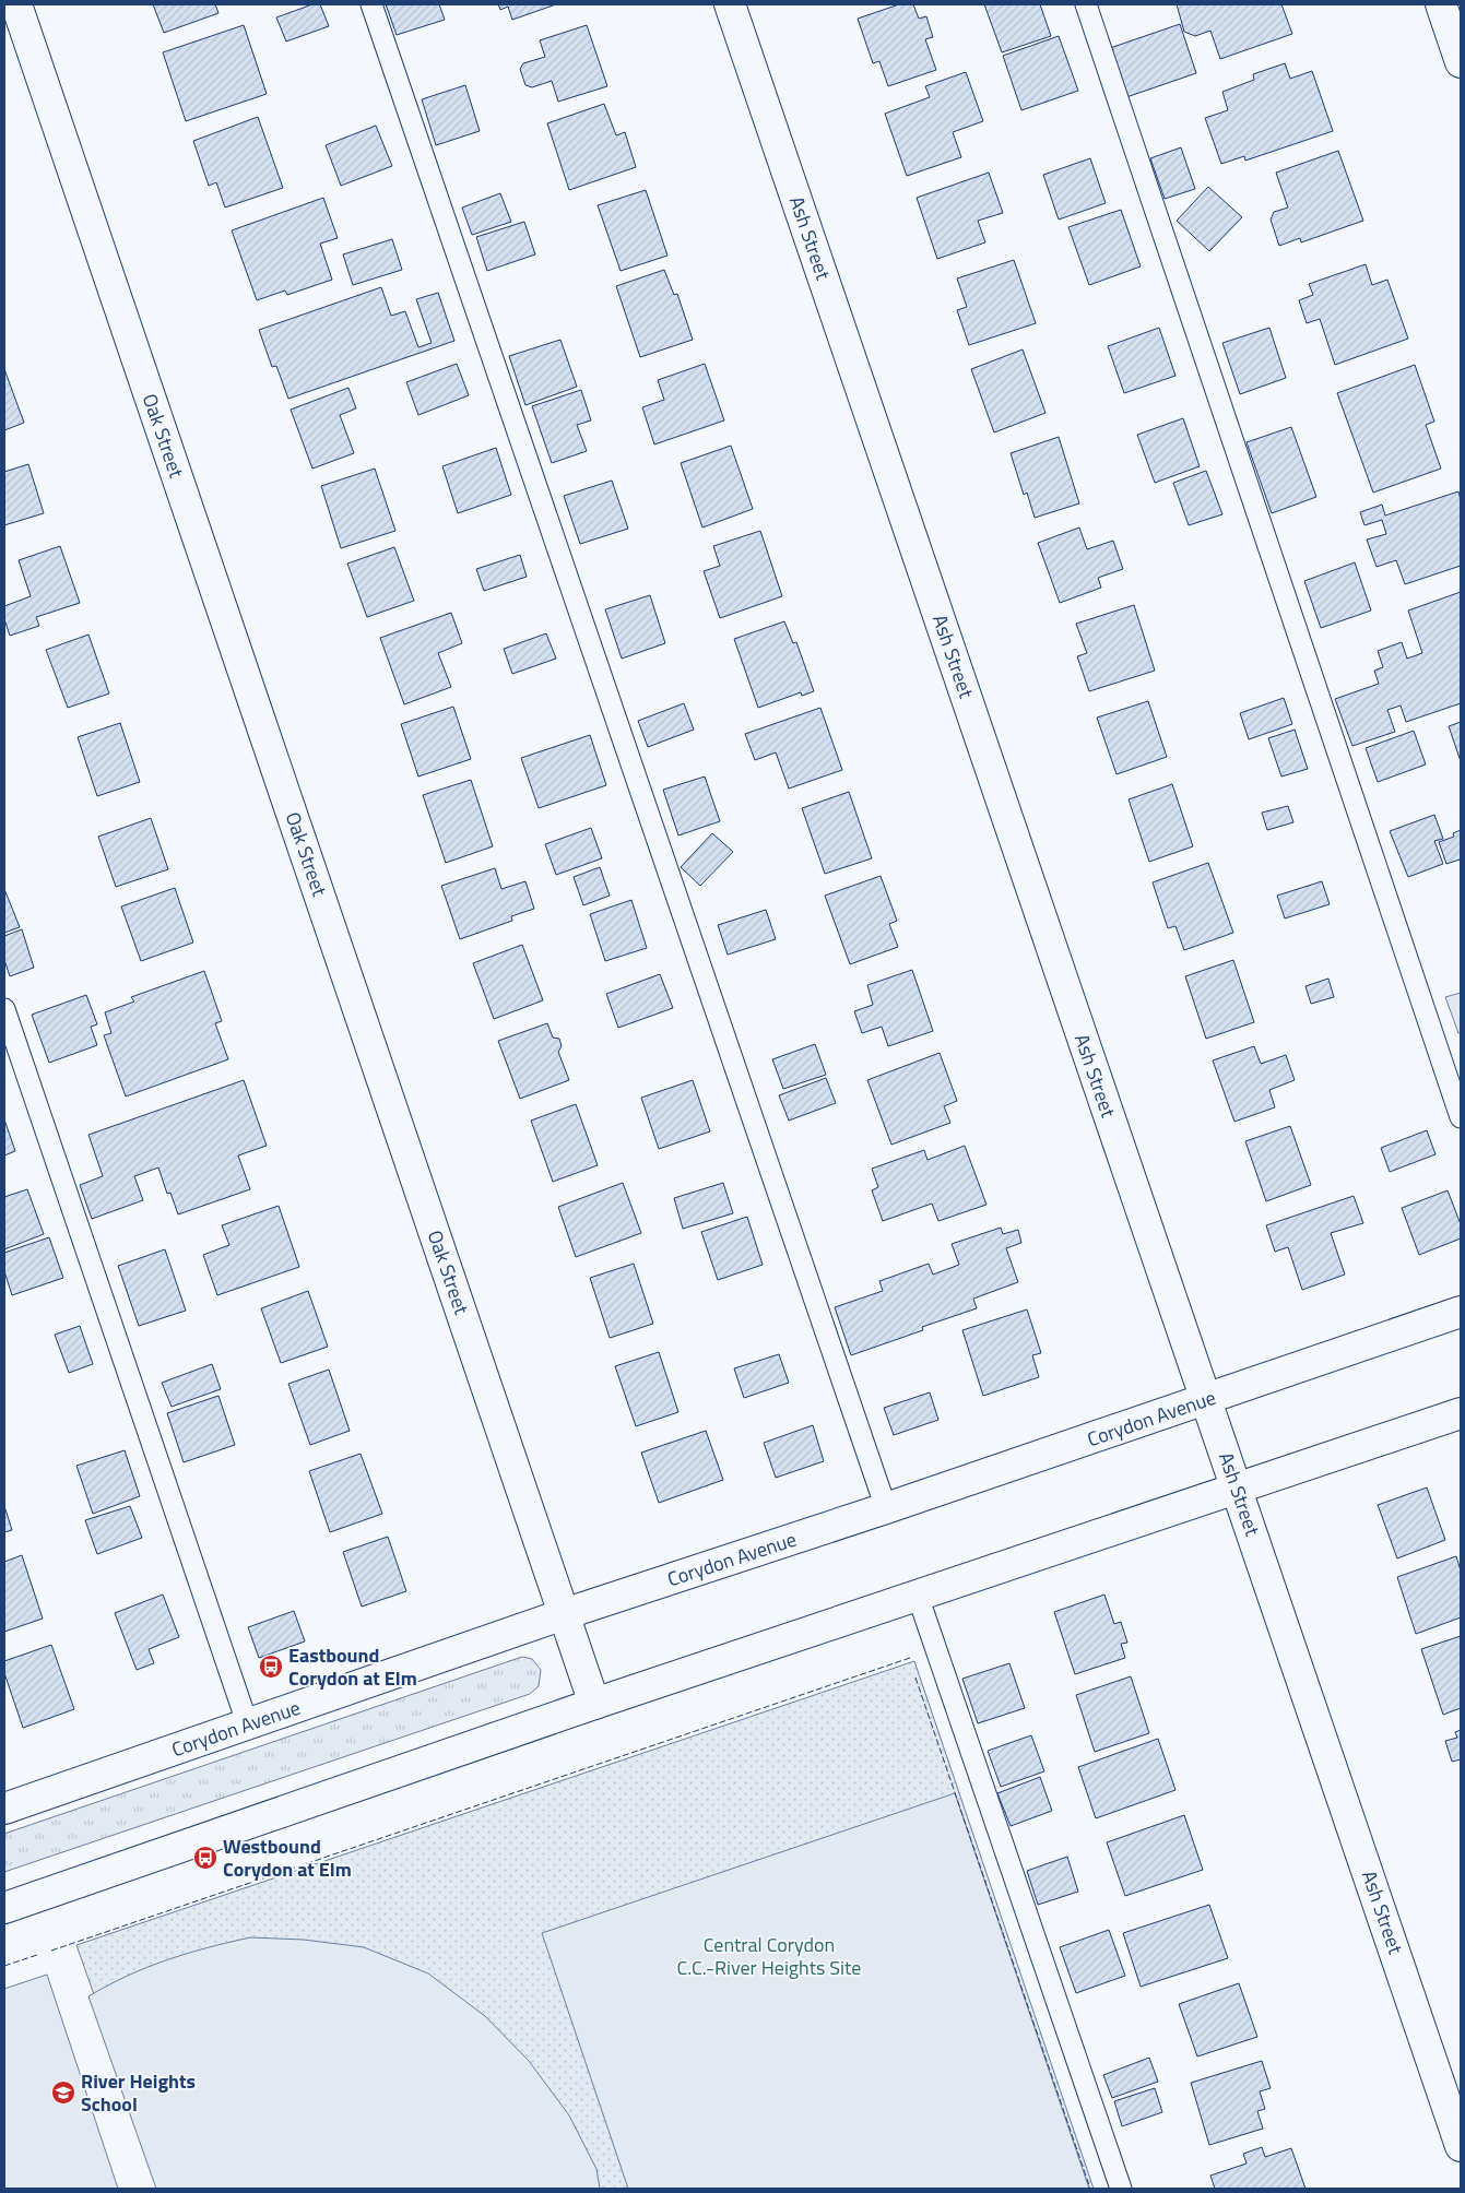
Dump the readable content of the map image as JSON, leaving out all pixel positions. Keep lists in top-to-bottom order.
{
  "streets": {
    "street": ["Ash Street", "Oak Street", "Corydon Avenue"]
  },
  "crossings": [
    ["Ash Street", "Corydon Avenue"],
    ["Oak Street", "Corydon Avenue"]
  ],
  "parks": ["Central Corydon C.C.-River Heights Site"],
  "places": {
    "bus stop": ["Eastbound Corydon at Elm", "Westbound Corydon at Elm"],
    "school or university": ["River Heights School"]
  }
}
